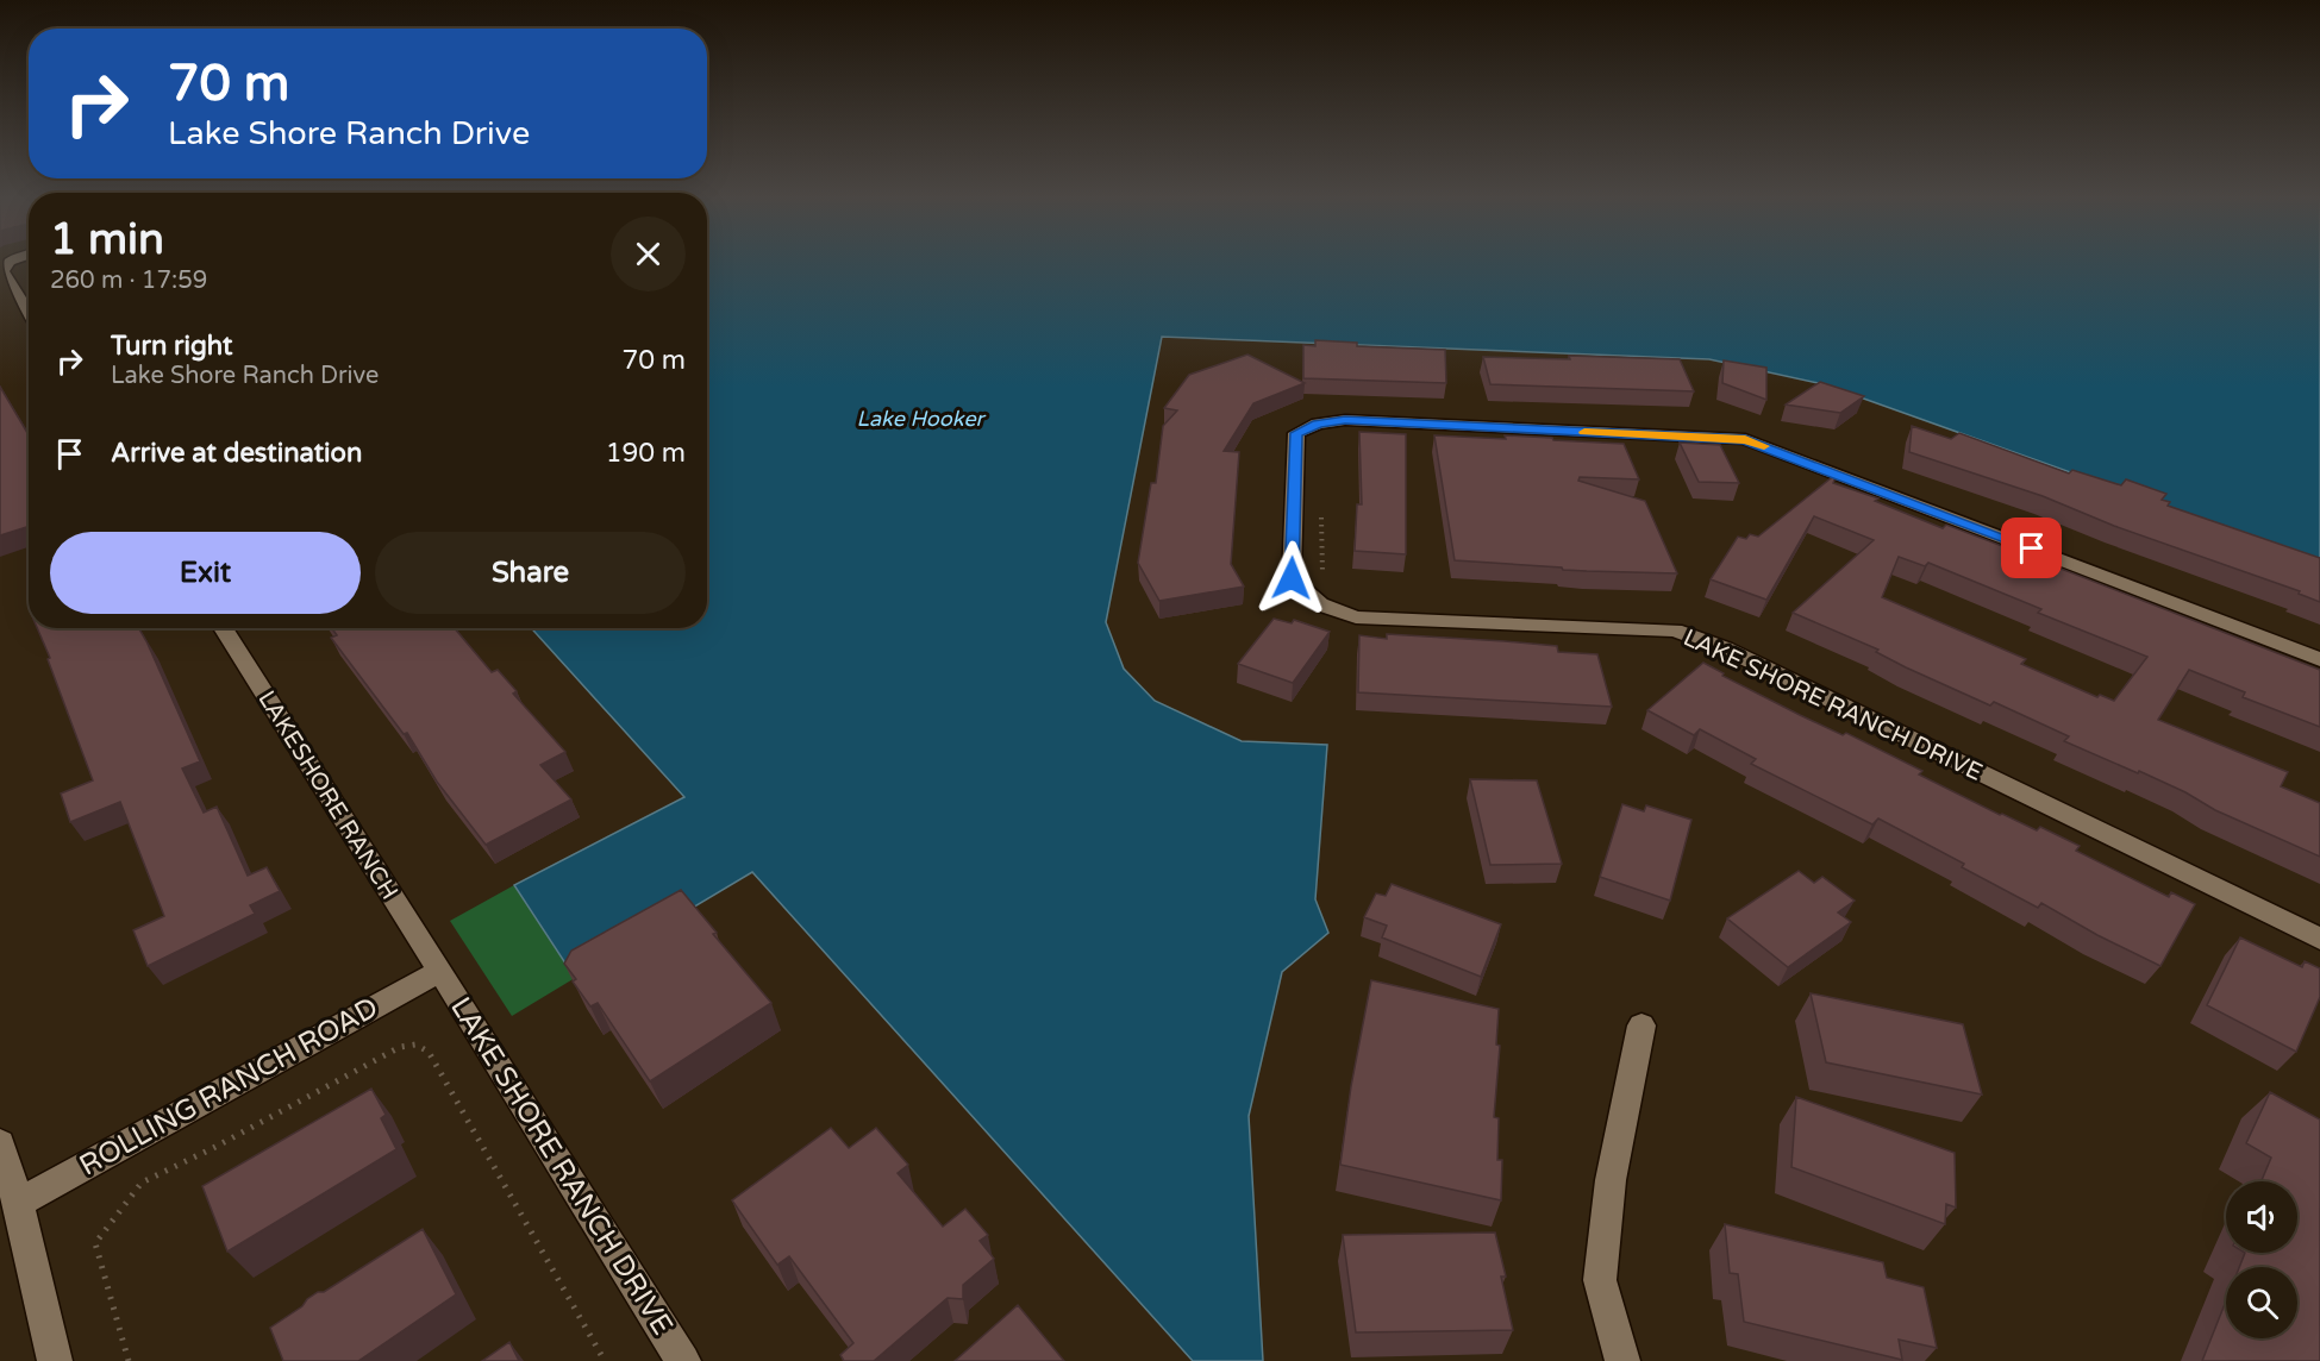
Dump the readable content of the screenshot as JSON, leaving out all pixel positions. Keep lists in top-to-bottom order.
{
  "streets": {
    "street": ["LAKE SHORE RANCH DRIVE", "LAKESHORE RANCH", "ROLLING RANCH ROAD"]
  },
  "crossings": [
    ["LAKE SHORE RANCH DRIVE", "LAKESHORE RANCH"],
    ["LAKE SHORE RANCH DRIVE", "ROLLING RANCH ROAD"],
    ["LAKESHORE RANCH", "ROLLING RANCH ROAD"]
  ],
  "water": ["Lake Hooker"],
  "page": {
    "turn": ["70 m", "Lake Shore Ranch Drive"],
    "heading": ["1 min", "260 m · 17:59"],
    "list": [
      {
        "name": "Turn right",
        "note": "Lake Shore Ranch Drive",
        "value": "70 m"
      },
      {
        "name": "Arrive at destination",
        "value": "190 m"
      }
    ],
    "buttons": ["Exit", "Share"]
  }
}
